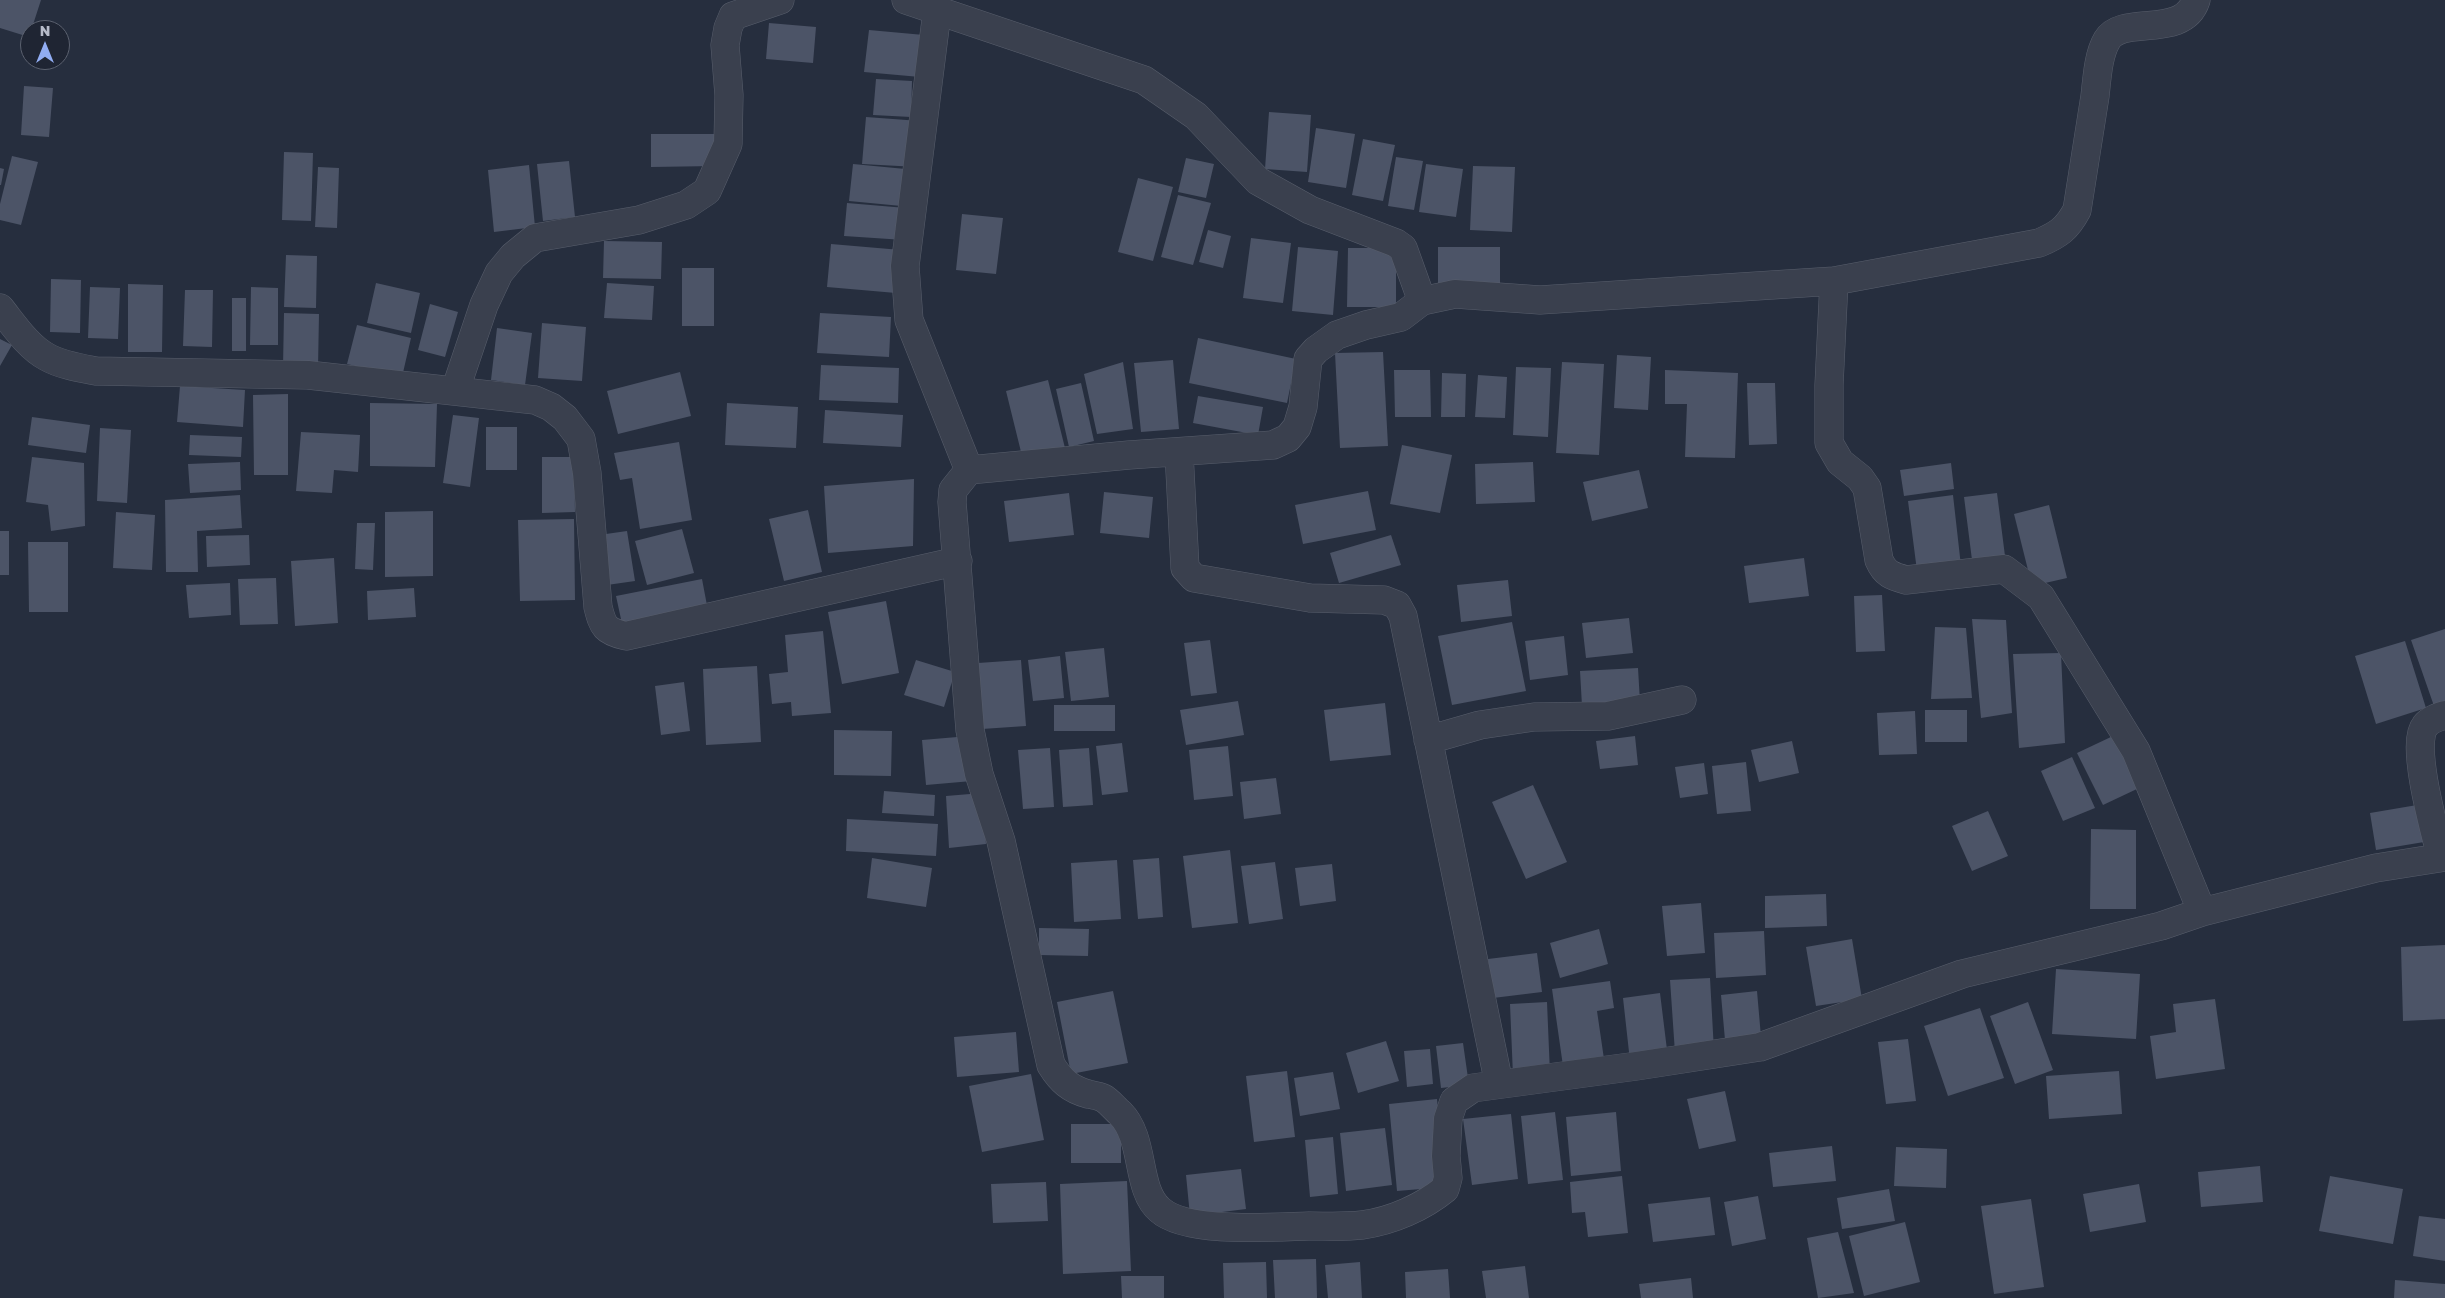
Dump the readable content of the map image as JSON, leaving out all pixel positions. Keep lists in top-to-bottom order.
{
  "north": "top"
}
